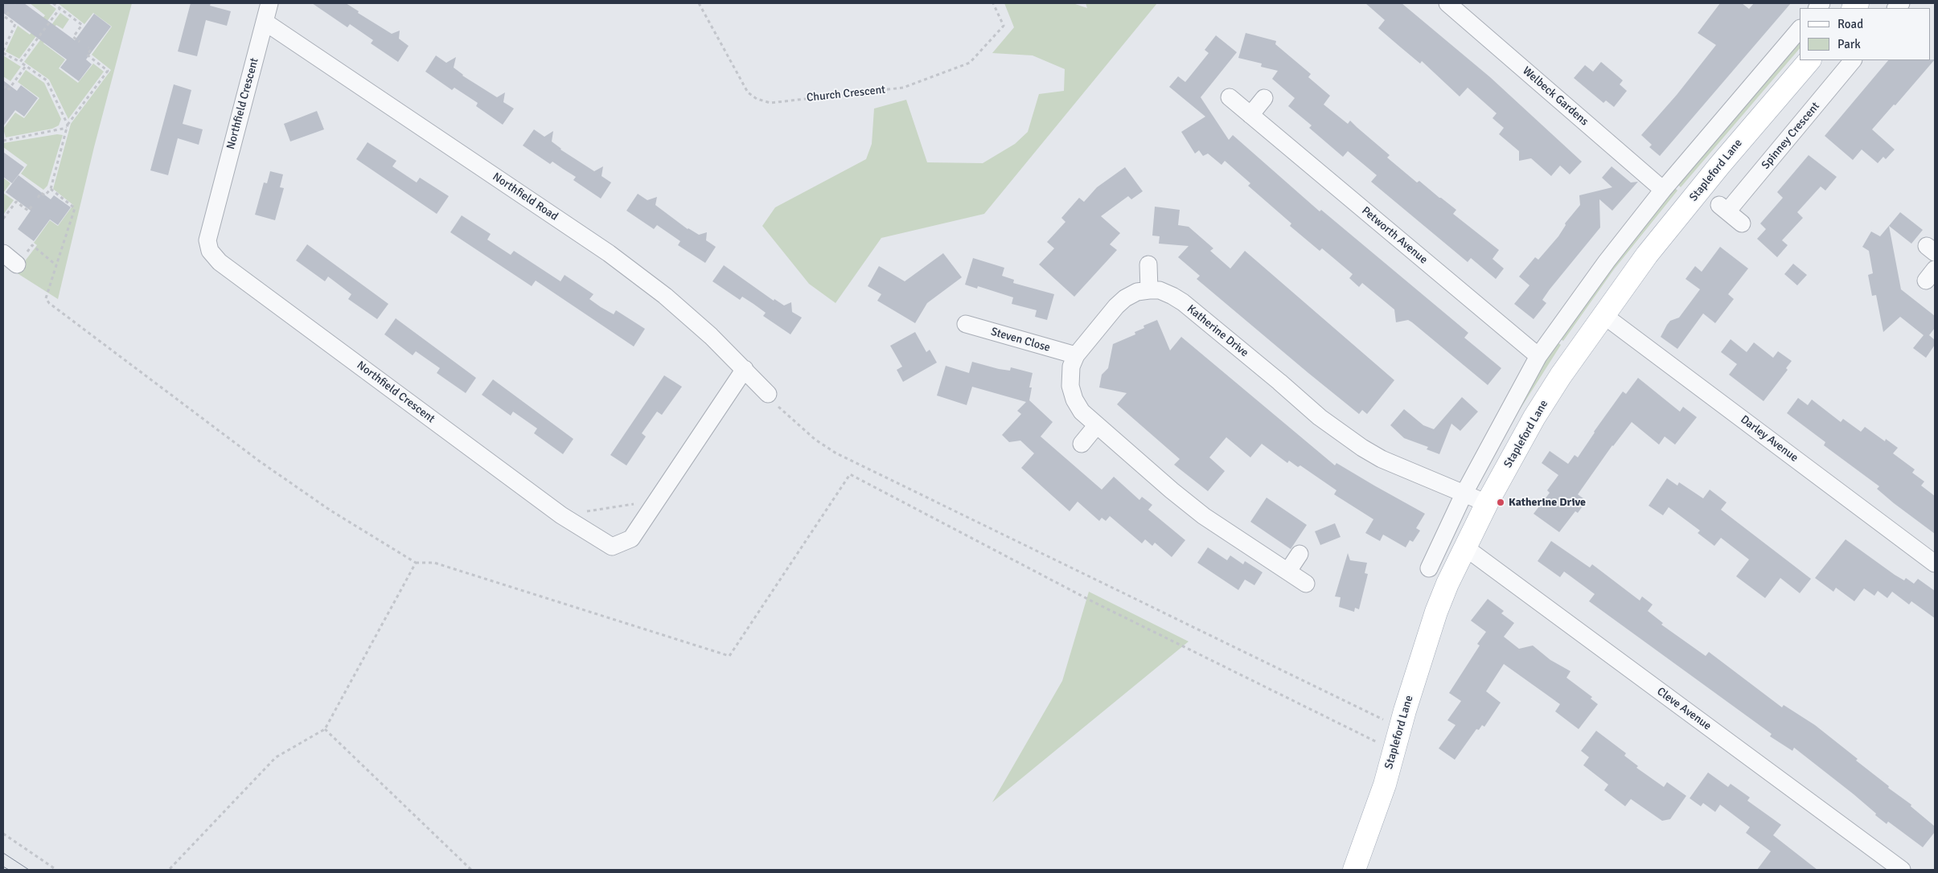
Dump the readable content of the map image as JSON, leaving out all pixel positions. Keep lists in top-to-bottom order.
{
  "streets": {
    "main road": ["Stapleford Lane"],
    "street": [
      "Welbeck Gardens",
      "Northfield Crescent",
      "Spinney Crescent",
      "Northfield Road",
      "Petworth Avenue",
      "Katherine Drive",
      "Steven Close",
      "Darley Avenue",
      "Cleve Avenue"
    ],
    "path": ["Church Crescent"]
  },
  "crossings": [
    ["Northfield Crescent", "Northfield Road"],
    ["Stapleford Lane", "Katherine Drive"],
    ["Stapleford Lane", "Darley Avenue"],
    ["Stapleford Lane", "Cleve Avenue"],
    ["Katherine Drive", "Steven Close"]
  ],
  "places": ["Katherine Drive"],
  "legend": ["Road", "Park"]
}
